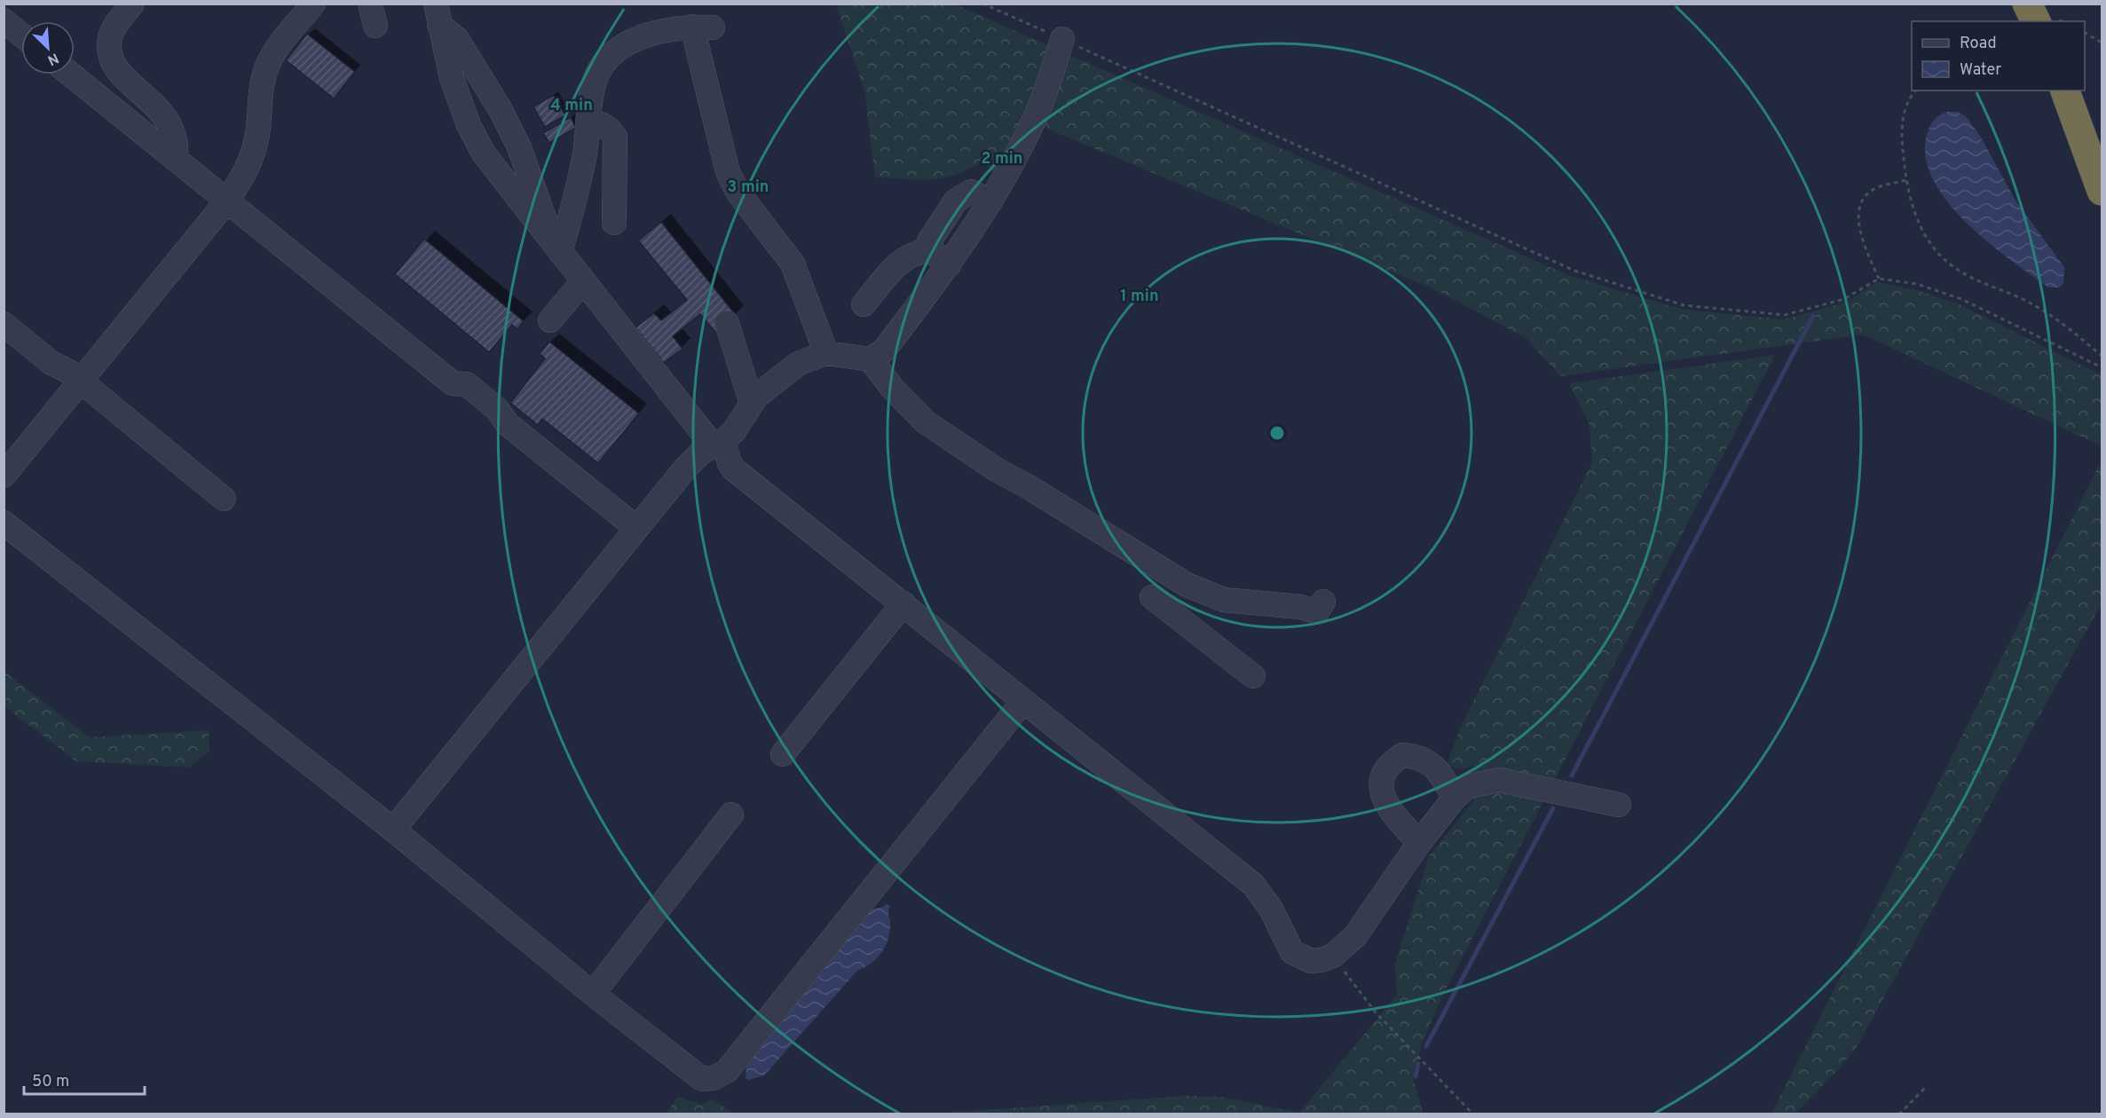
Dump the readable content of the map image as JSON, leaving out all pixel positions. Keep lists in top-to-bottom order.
{
  "legend": ["Road", "Water"],
  "scale_bar": "50 m",
  "north": "bottom right",
  "rings": [
    "4 min",
    "2 min",
    "3 min",
    "1 min"
  ]
}
